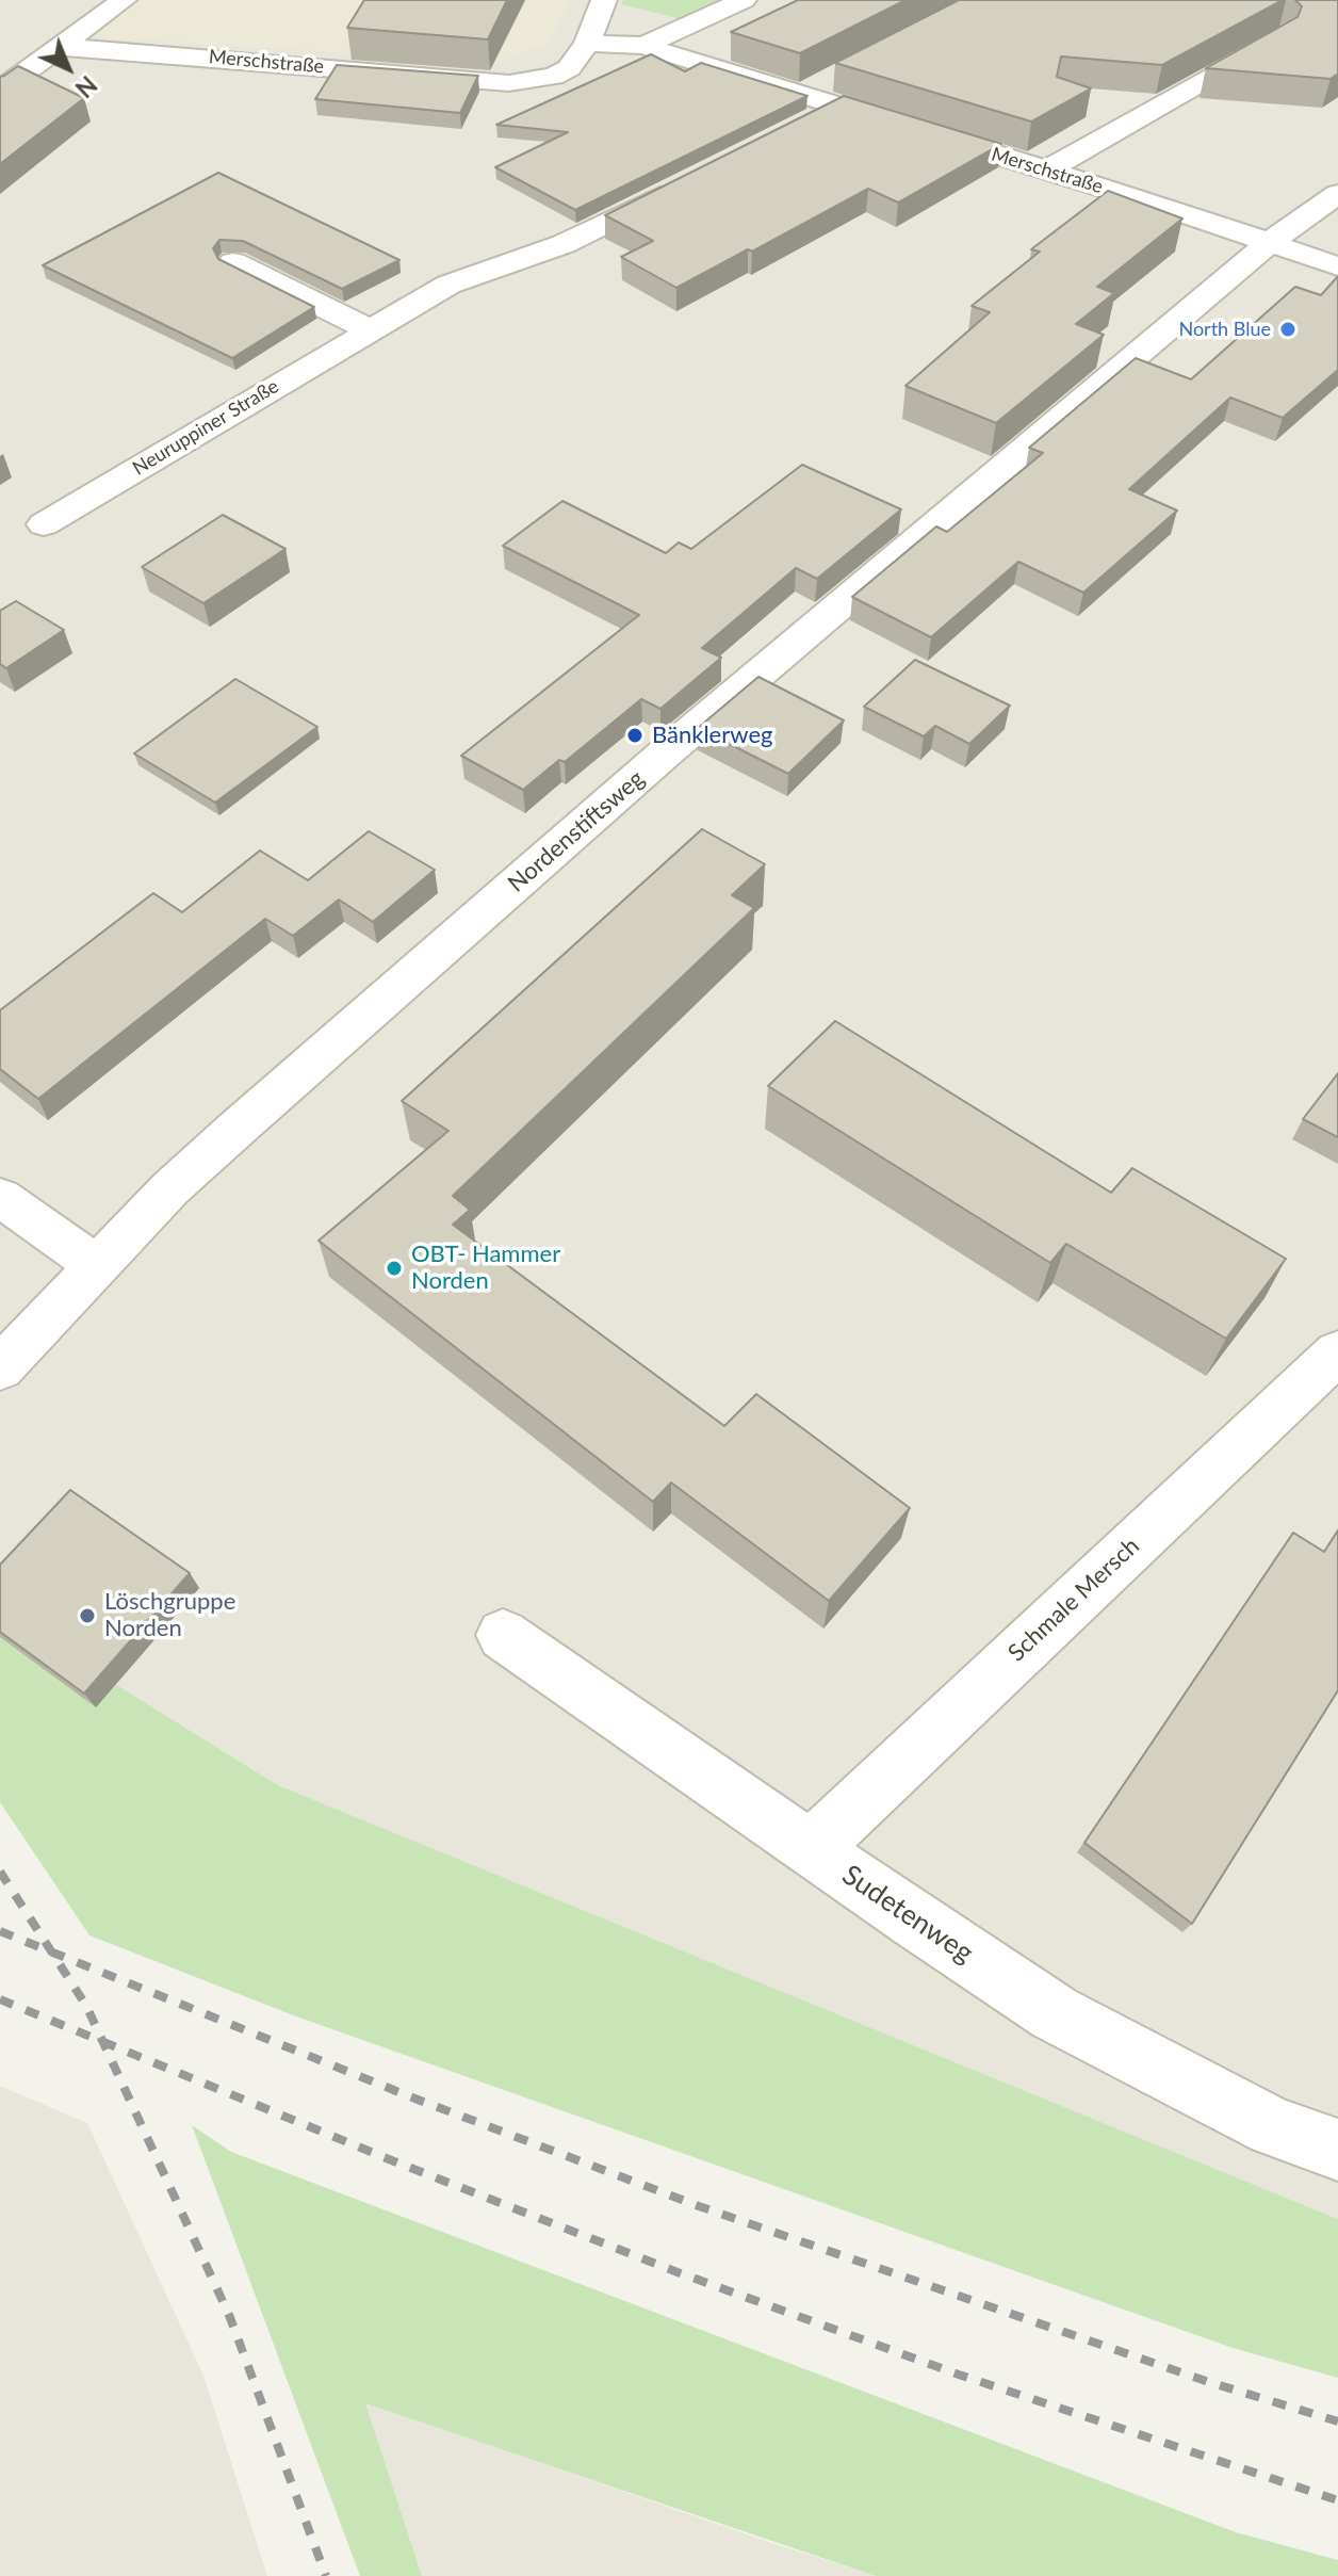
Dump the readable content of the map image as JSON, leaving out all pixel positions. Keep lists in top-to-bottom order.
{
  "streets": {
    "street": [
      "Merschstraße",
      "Neuruppiner Straße",
      "Nordenstiftsweg",
      "Schmale Mersch",
      "Sudetenweg"
    ]
  },
  "crossings": [
    ["Merschstraße", "Nordenstiftsweg"],
    ["Schmale Mersch", "Sudetenweg"]
  ],
  "places": [
    "North Blue",
    "Bänklerweg",
    "OBT- Hammer Norden",
    "Löschgruppe Norden"
  ],
  "north": "bottom right"
}
